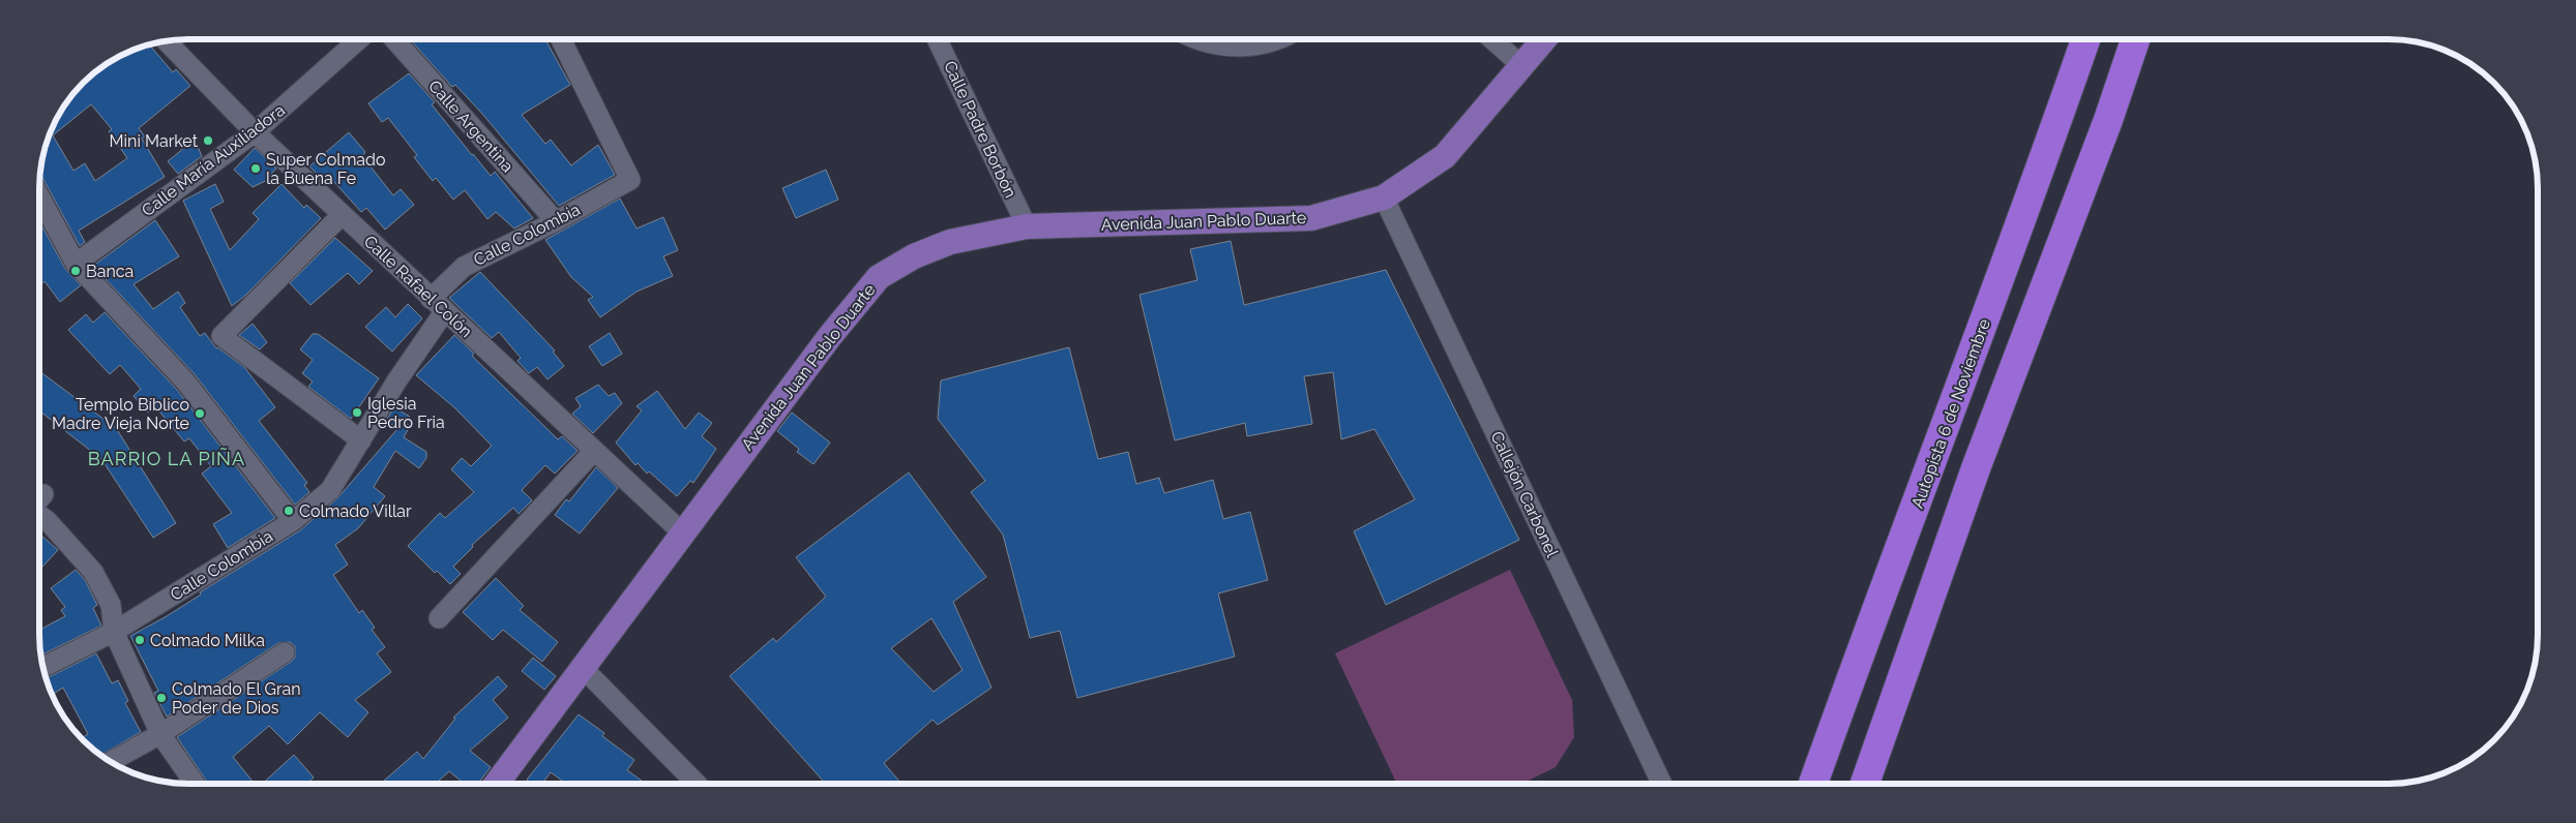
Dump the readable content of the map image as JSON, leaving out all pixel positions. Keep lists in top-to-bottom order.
{
  "streets": {
    "highway": ["Autopista 6 de Noviembre"],
    "main road": ["Avenida Juan Pablo Duarte"],
    "street": [
      "Calle Argentina",
      "Calle Padre Borbón",
      "Calle María Auxiliadora",
      "Calle Colombia",
      "Calle Rafael Colón",
      "Callejón Carbonel"
    ]
  },
  "crossings": [
    ["Calle Argentina", "Calle Colombia"],
    ["Calle Padre Borbón", "Avenida Juan Pablo Duarte"],
    ["Calle María Auxiliadora", "Calle Rafael Colón"],
    ["Avenida Juan Pablo Duarte", "Calle Rafael Colón"],
    ["Avenida Juan Pablo Duarte", "Callejón Carbonel"],
    ["Calle Colombia", "Calle Rafael Colón"]
  ],
  "districts": ["BARRIO LA PIÑA"],
  "places": [
    "Mini Market",
    "Super Colmado la Buena Fe",
    "Banca",
    "Iglesia Pedro Fria",
    "Templo Bíblico Madre Vieja Norte",
    "Colmado Villar",
    "Colmado Milka",
    "Colmado El Gran Poder de Dios"
  ]
}
